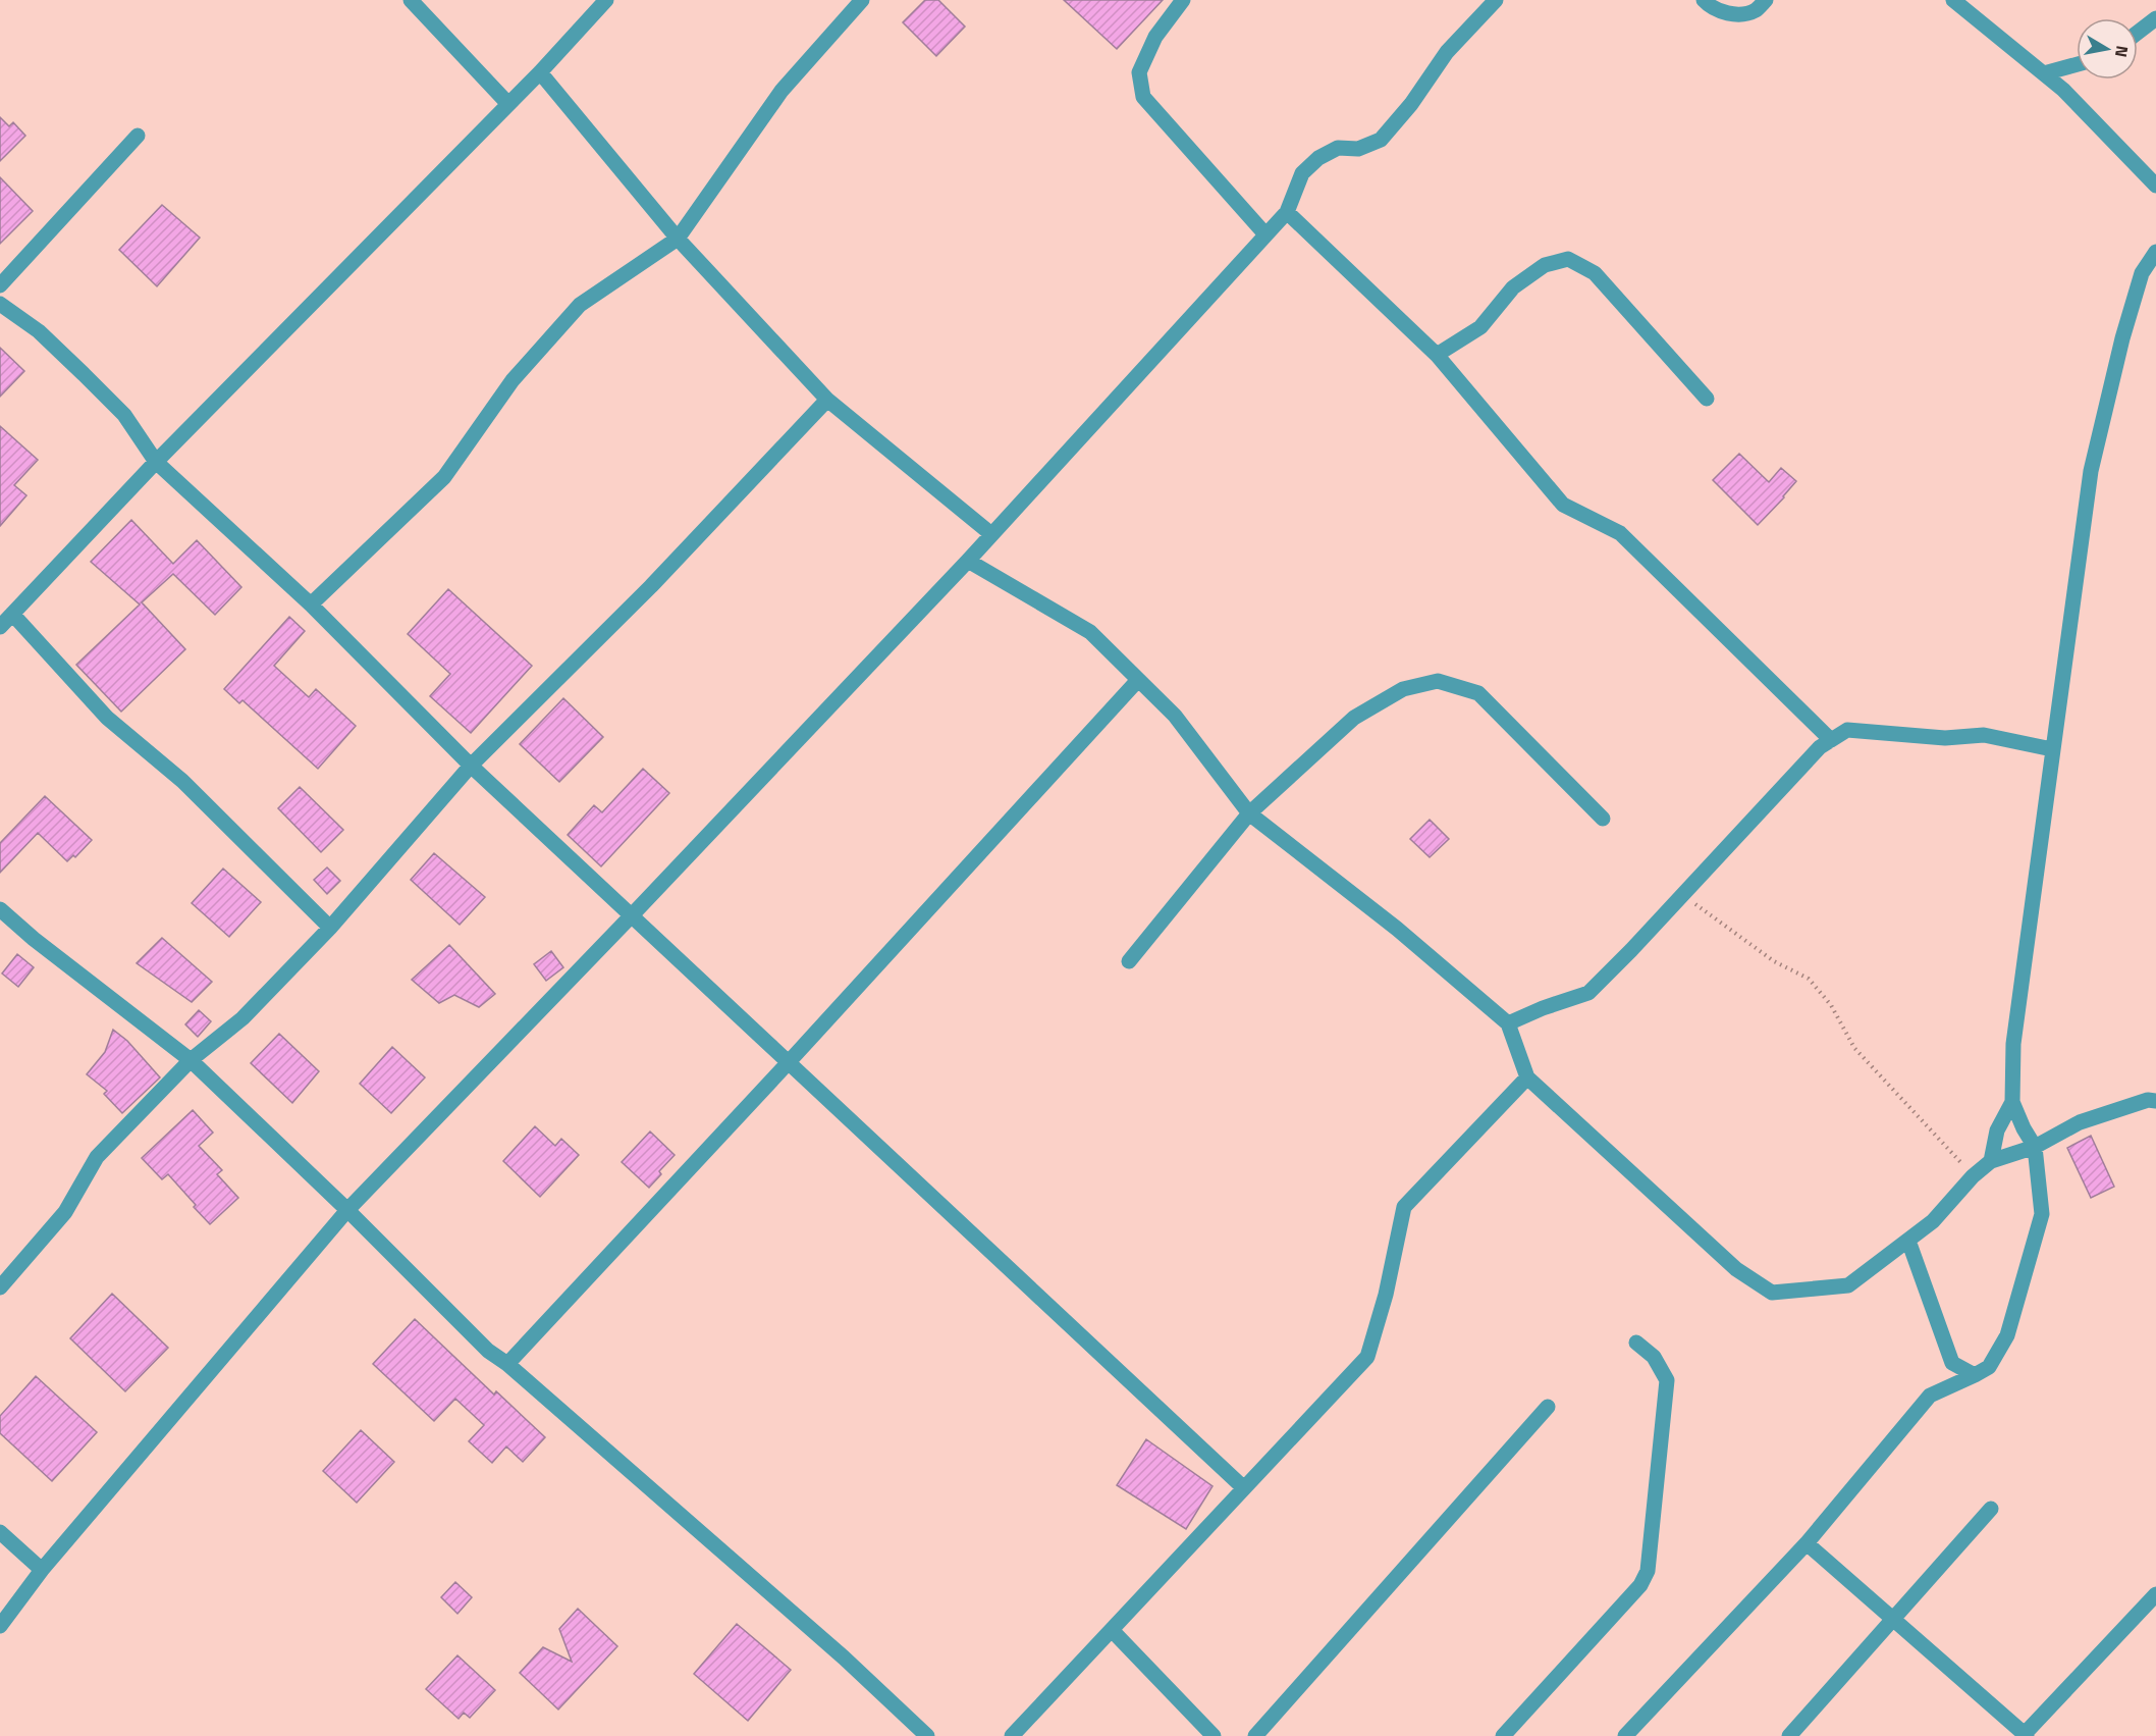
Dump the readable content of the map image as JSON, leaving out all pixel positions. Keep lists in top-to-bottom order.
{
  "north": "right"
}
